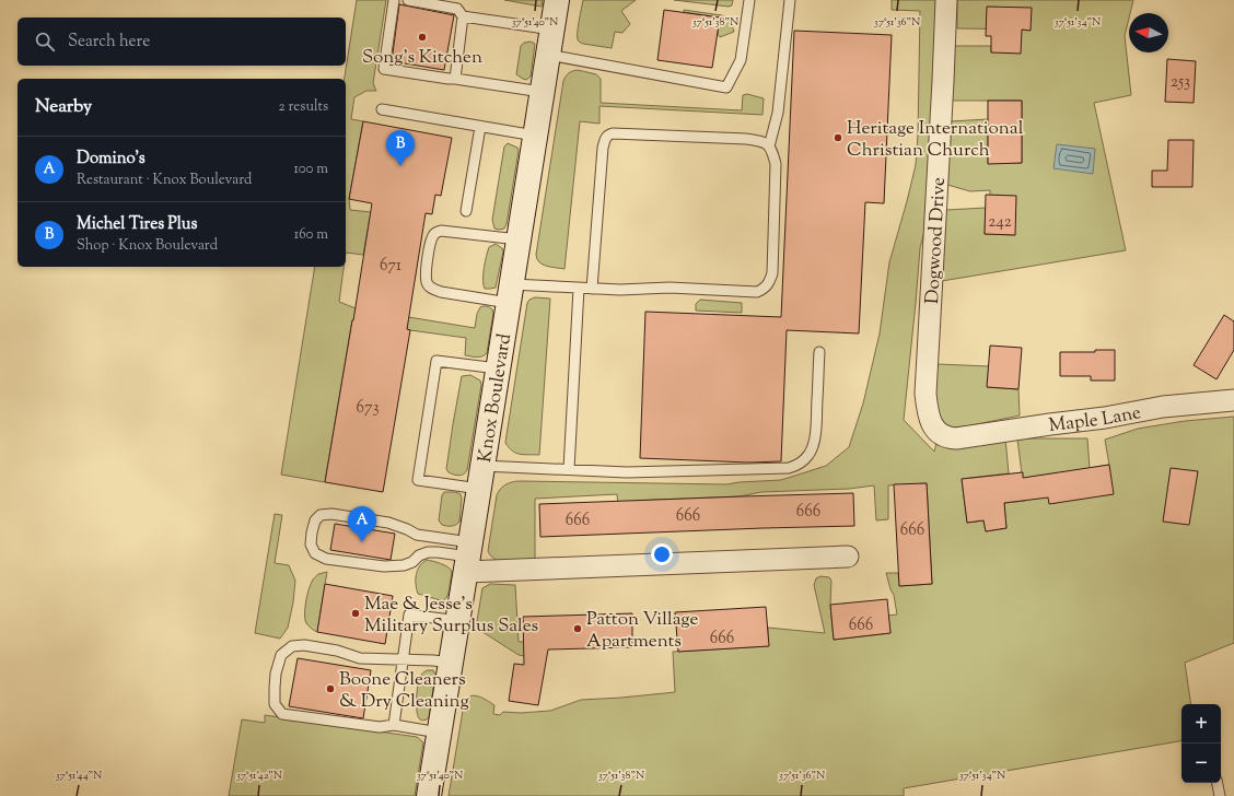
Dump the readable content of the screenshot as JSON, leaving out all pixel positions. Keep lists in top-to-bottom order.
{
  "streets": {
    "main road": ["Knox Boulevard"],
    "street": ["Dogwood Drive", "Maple Lane"]
  },
  "crossings": [
    ["Dogwood Drive", "Maple Lane"]
  ],
  "places": [
    "Song's Kitchen",
    "Heritage International Christian Church",
    "Mae & Jesse's Military Surplus Sales",
    "Patton Village Apartments",
    "Boone Cleaners & Dry Cleaning"
  ],
  "house_numbers": [
    "253",
    "242",
    "671",
    "673",
    "666",
    "666",
    "666",
    "666",
    "666",
    "666"
  ],
  "north": "left",
  "page": {
    "search": "Search here",
    "heading": ["Nearby", "2 results"],
    "pins": ["B", "A"],
    "list": [
      {
        "mark": "A",
        "name": "Domino's",
        "note": "Restaurant · Knox Boulevard",
        "value": "100 m"
      },
      {
        "mark": "B",
        "name": "Michel Tires Plus",
        "note": "Shop · Knox Boulevard",
        "value": "160 m"
      }
    ],
    "map_buttons": ["+", "−"]
  },
  "coordinates": [
    "37°51'40\"N",
    "37°51'38\"N",
    "37°51'36\"N",
    "37°51'34\"N",
    "37°51'44\"N",
    "37°51'42\"N"
  ]
}
